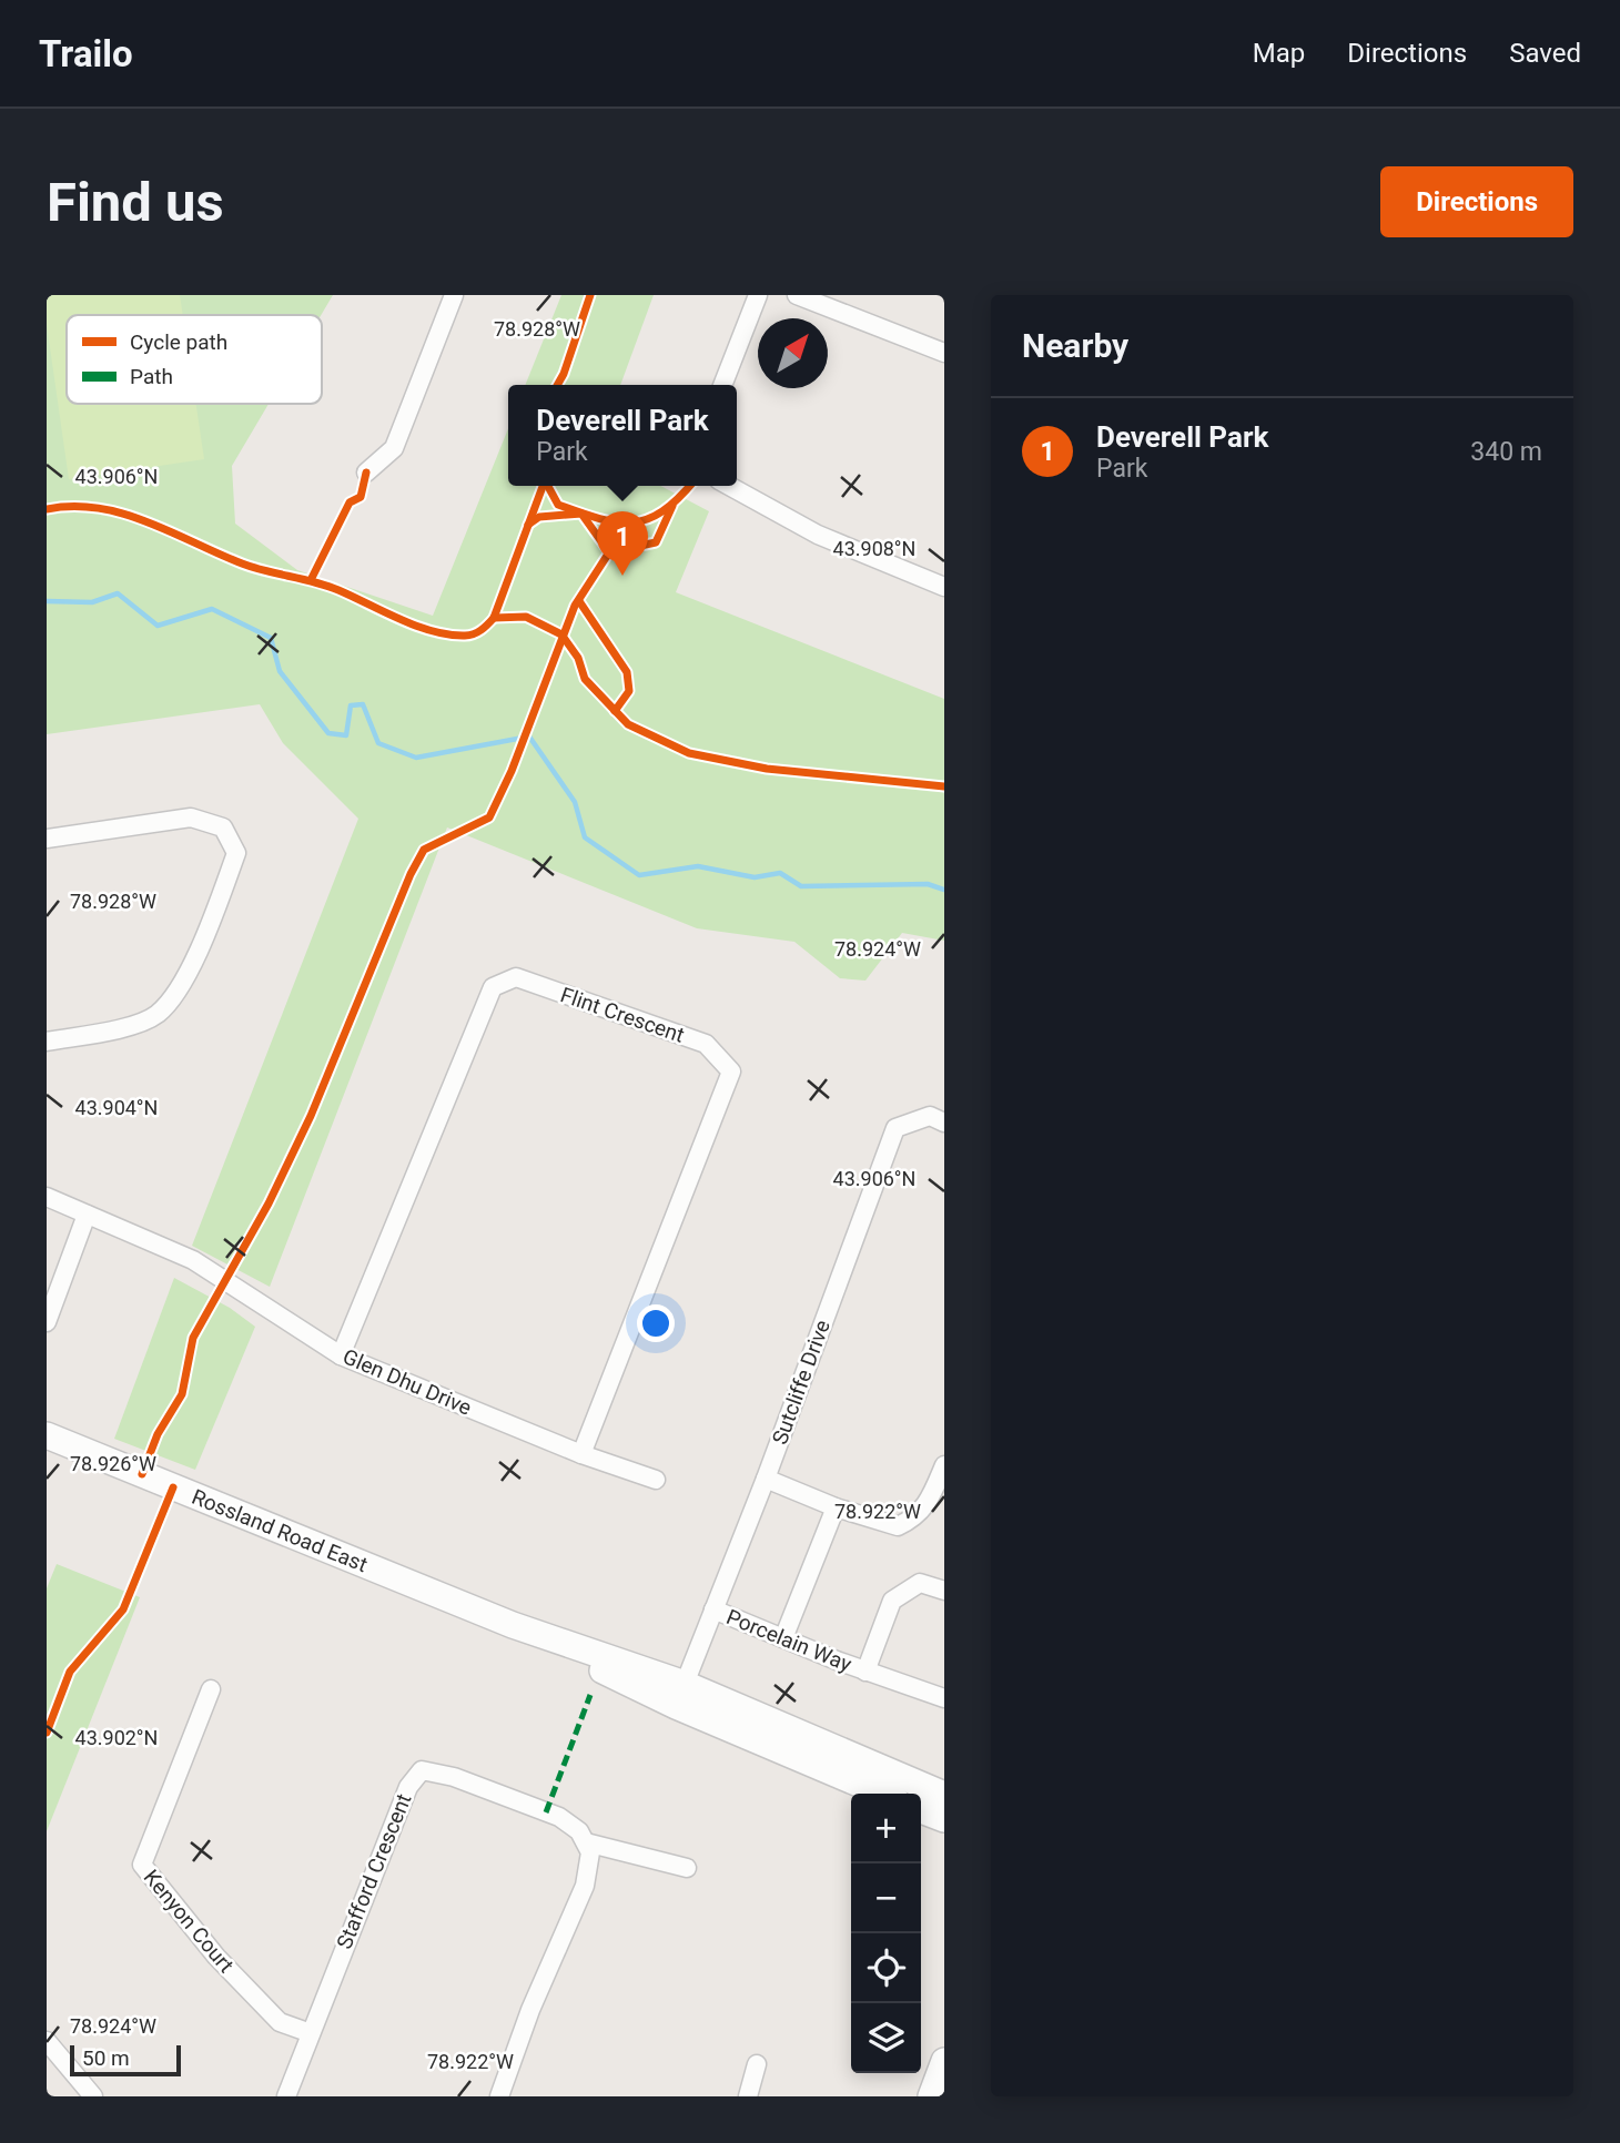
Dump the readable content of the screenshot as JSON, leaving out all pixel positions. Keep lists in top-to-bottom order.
{
  "streets": {
    "main road": ["Rossland Road East"],
    "street": [
      "Flint Crescent",
      "Glen Dhu Drive",
      "Sutcliffe Drive",
      "Porcelain Way",
      "Stafford Crescent",
      "Kenyon Court"
    ]
  },
  "crossings": [
    ["Flint Crescent", "Glen Dhu Drive"],
    ["Sutcliffe Drive", "Rossland Road East"],
    ["Sutcliffe Drive", "Porcelain Way"],
    ["Stafford Crescent", "Kenyon Court"]
  ],
  "legend": ["Cycle path", "Path"],
  "scale_bar": "50 m",
  "north": "top right",
  "page": {
    "header": "Trailo",
    "nav": ["Map", "Directions", "Saved"],
    "buttons": "Directions",
    "title": "Find us",
    "heading": "Nearby",
    "popup": ["Deverell Park", "Park"],
    "list": [
      {
        "mark": "1",
        "name": "Deverell Park",
        "note": "Park",
        "value": "340 m"
      }
    ],
    "pins": "1",
    "map_buttons": ["+", "−"],
    "scale": "50 m"
  },
  "coordinates": [
    "78.928°W",
    "43.906°N",
    "43.908°N",
    "78.924°W",
    "43.904°N",
    "78.926°W",
    "78.922°W",
    "43.902°N"
  ]
}
